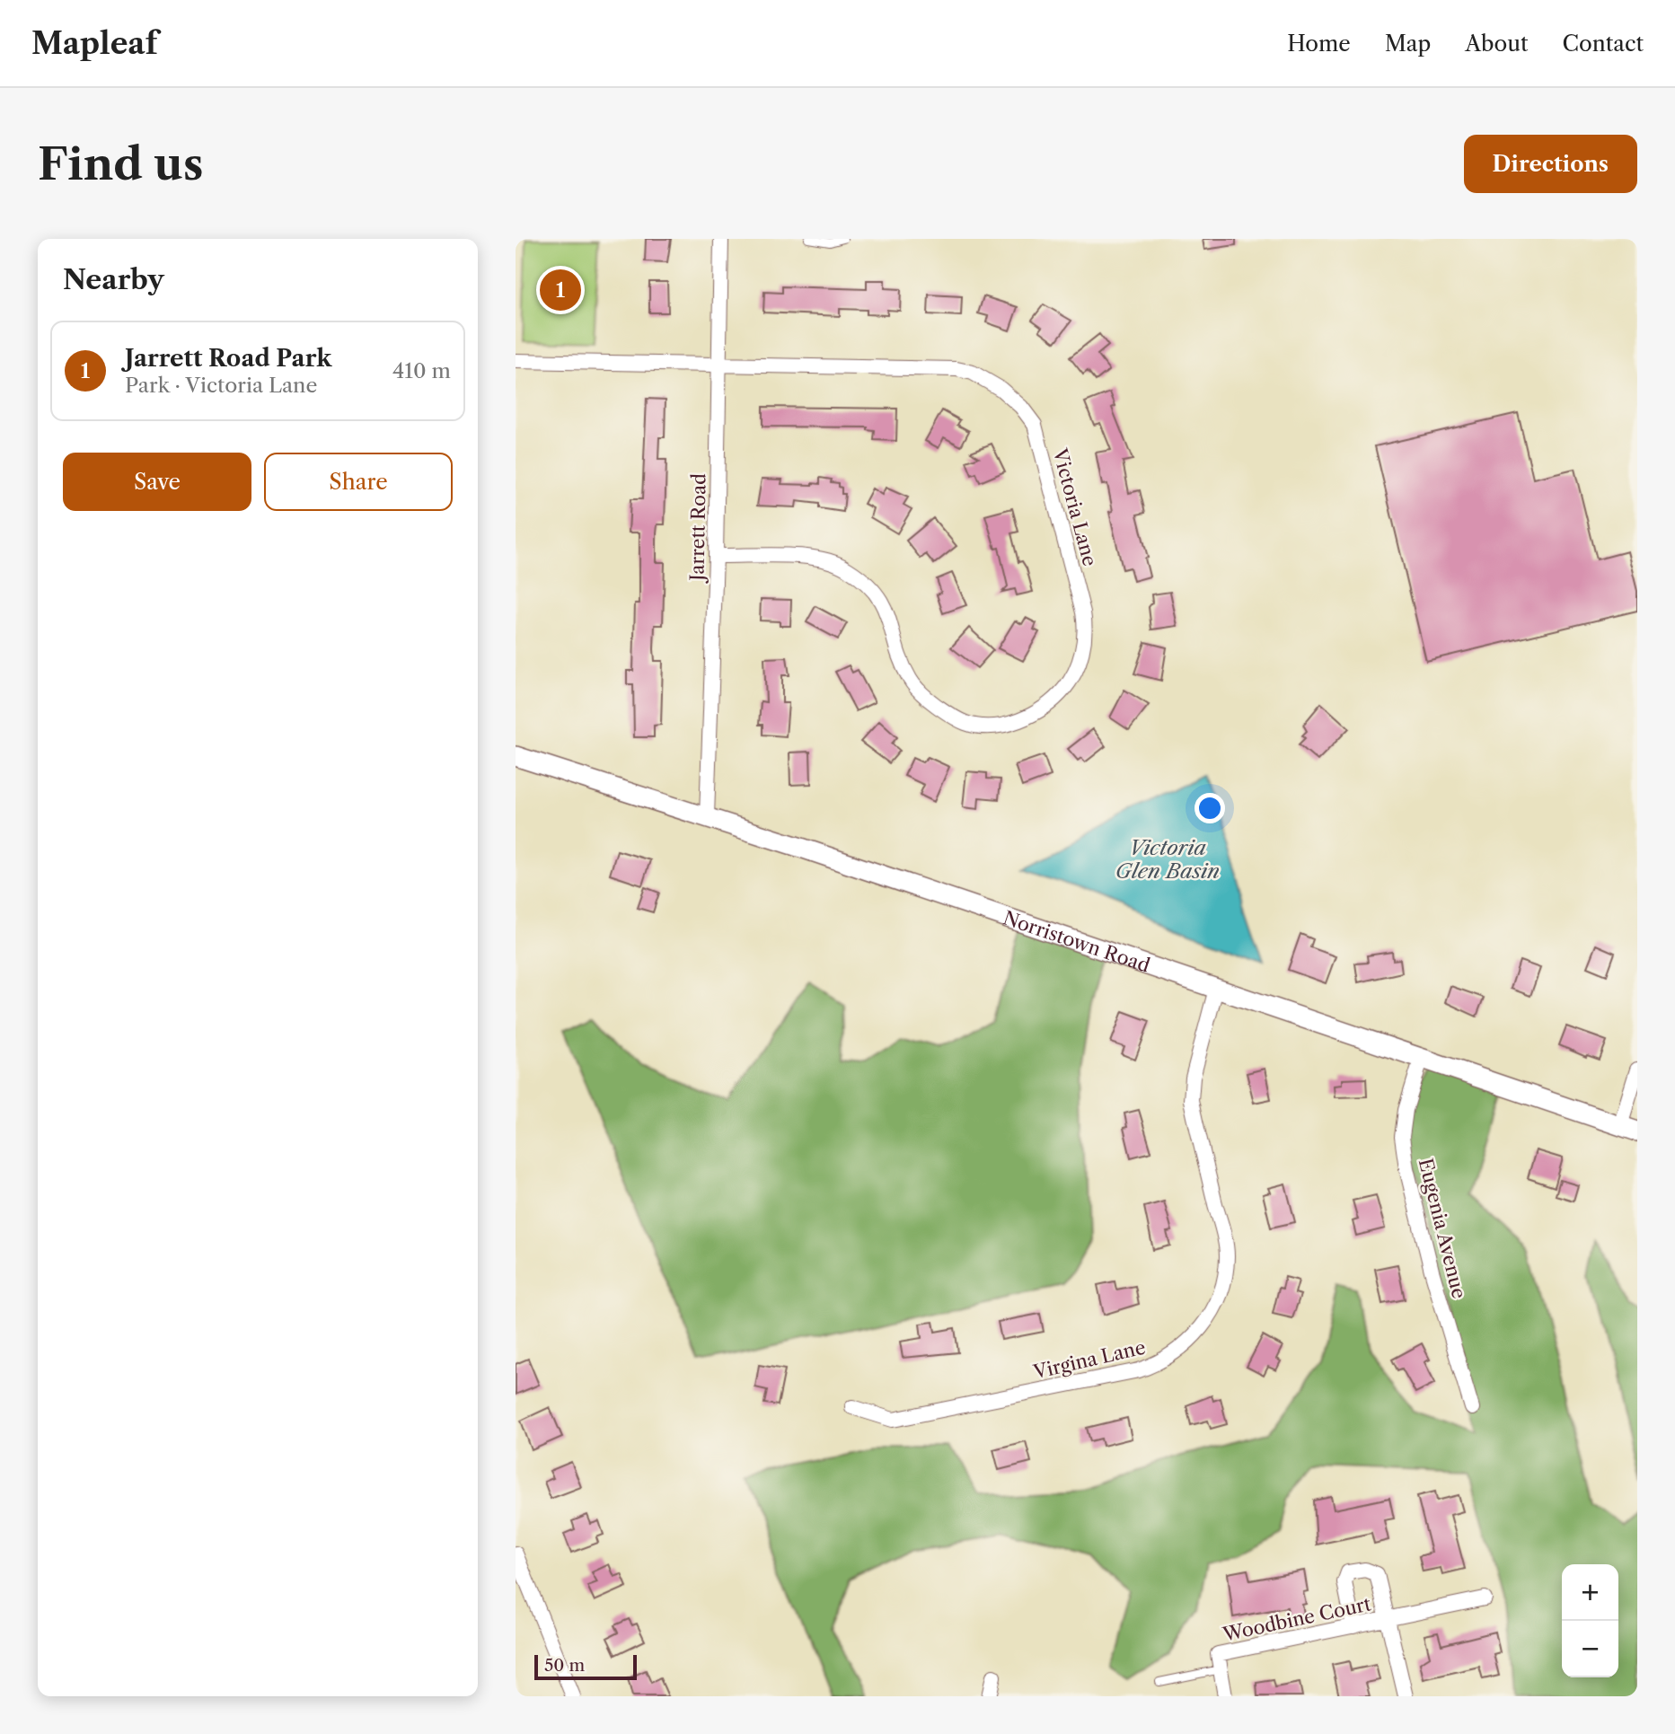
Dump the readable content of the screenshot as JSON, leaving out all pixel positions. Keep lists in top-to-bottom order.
{
  "streets": {
    "main road": ["Norristown Road"],
    "street": [
      "Victoria Lane",
      "Jarrett Road",
      "Eugenia Avenue",
      "Virgina Lane",
      "Woodbine Court"
    ]
  },
  "crossings": [
    ["Victoria Lane", "Jarrett Road"],
    ["Jarrett Road", "Norristown Road"],
    ["Norristown Road", "Eugenia Avenue"],
    ["Norristown Road", "Virgina Lane"]
  ],
  "water": ["Victoria Glen Basin"],
  "scale_bar": "50 m",
  "page": {
    "header": "Mapleaf",
    "nav": [
      "Home",
      "Map",
      "About",
      "Contact"
    ],
    "buttons": [
      "Directions",
      ["Save", "Share"]
    ],
    "title": "Find us",
    "heading": "Nearby",
    "pins": "1",
    "list": [
      {
        "mark": "1",
        "name": "Jarrett Road Park",
        "note": "Park · Victoria Lane",
        "value": "410 m"
      }
    ],
    "map_buttons": ["+", "−"],
    "scale": "50 m"
  }
}
